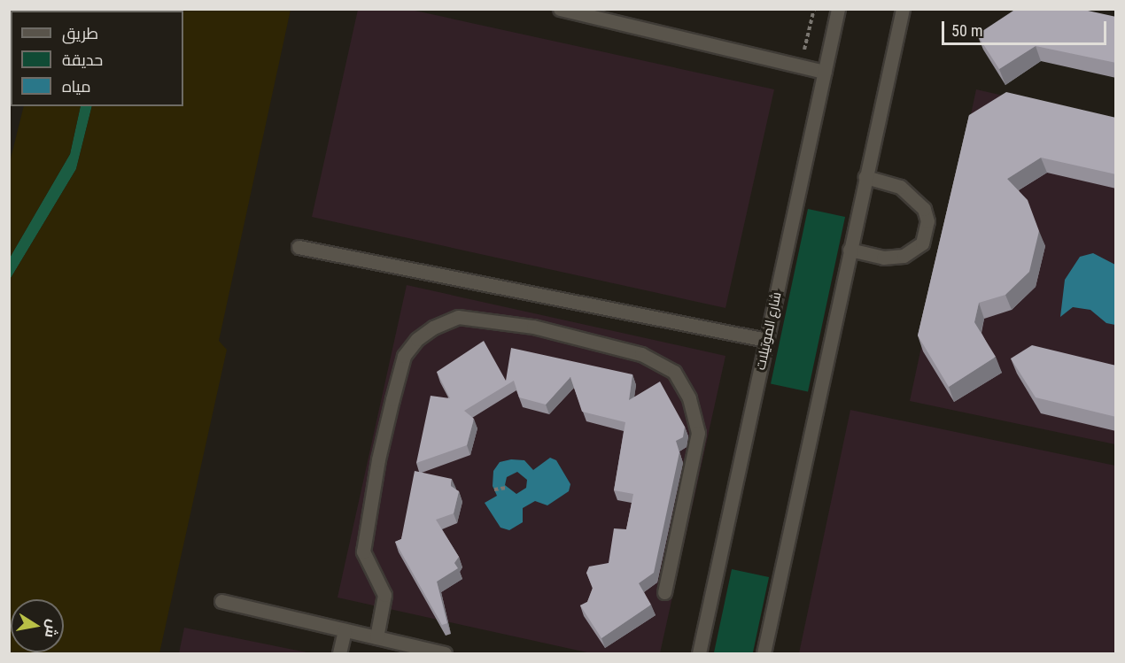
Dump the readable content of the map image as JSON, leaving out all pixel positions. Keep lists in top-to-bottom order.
{
  "streets": {
    "street": ["شارع الموتيلات"]
  },
  "legend": ["طريق", "حديقة", "مياه"],
  "scale_bar": "50 m",
  "north": "right"
}
